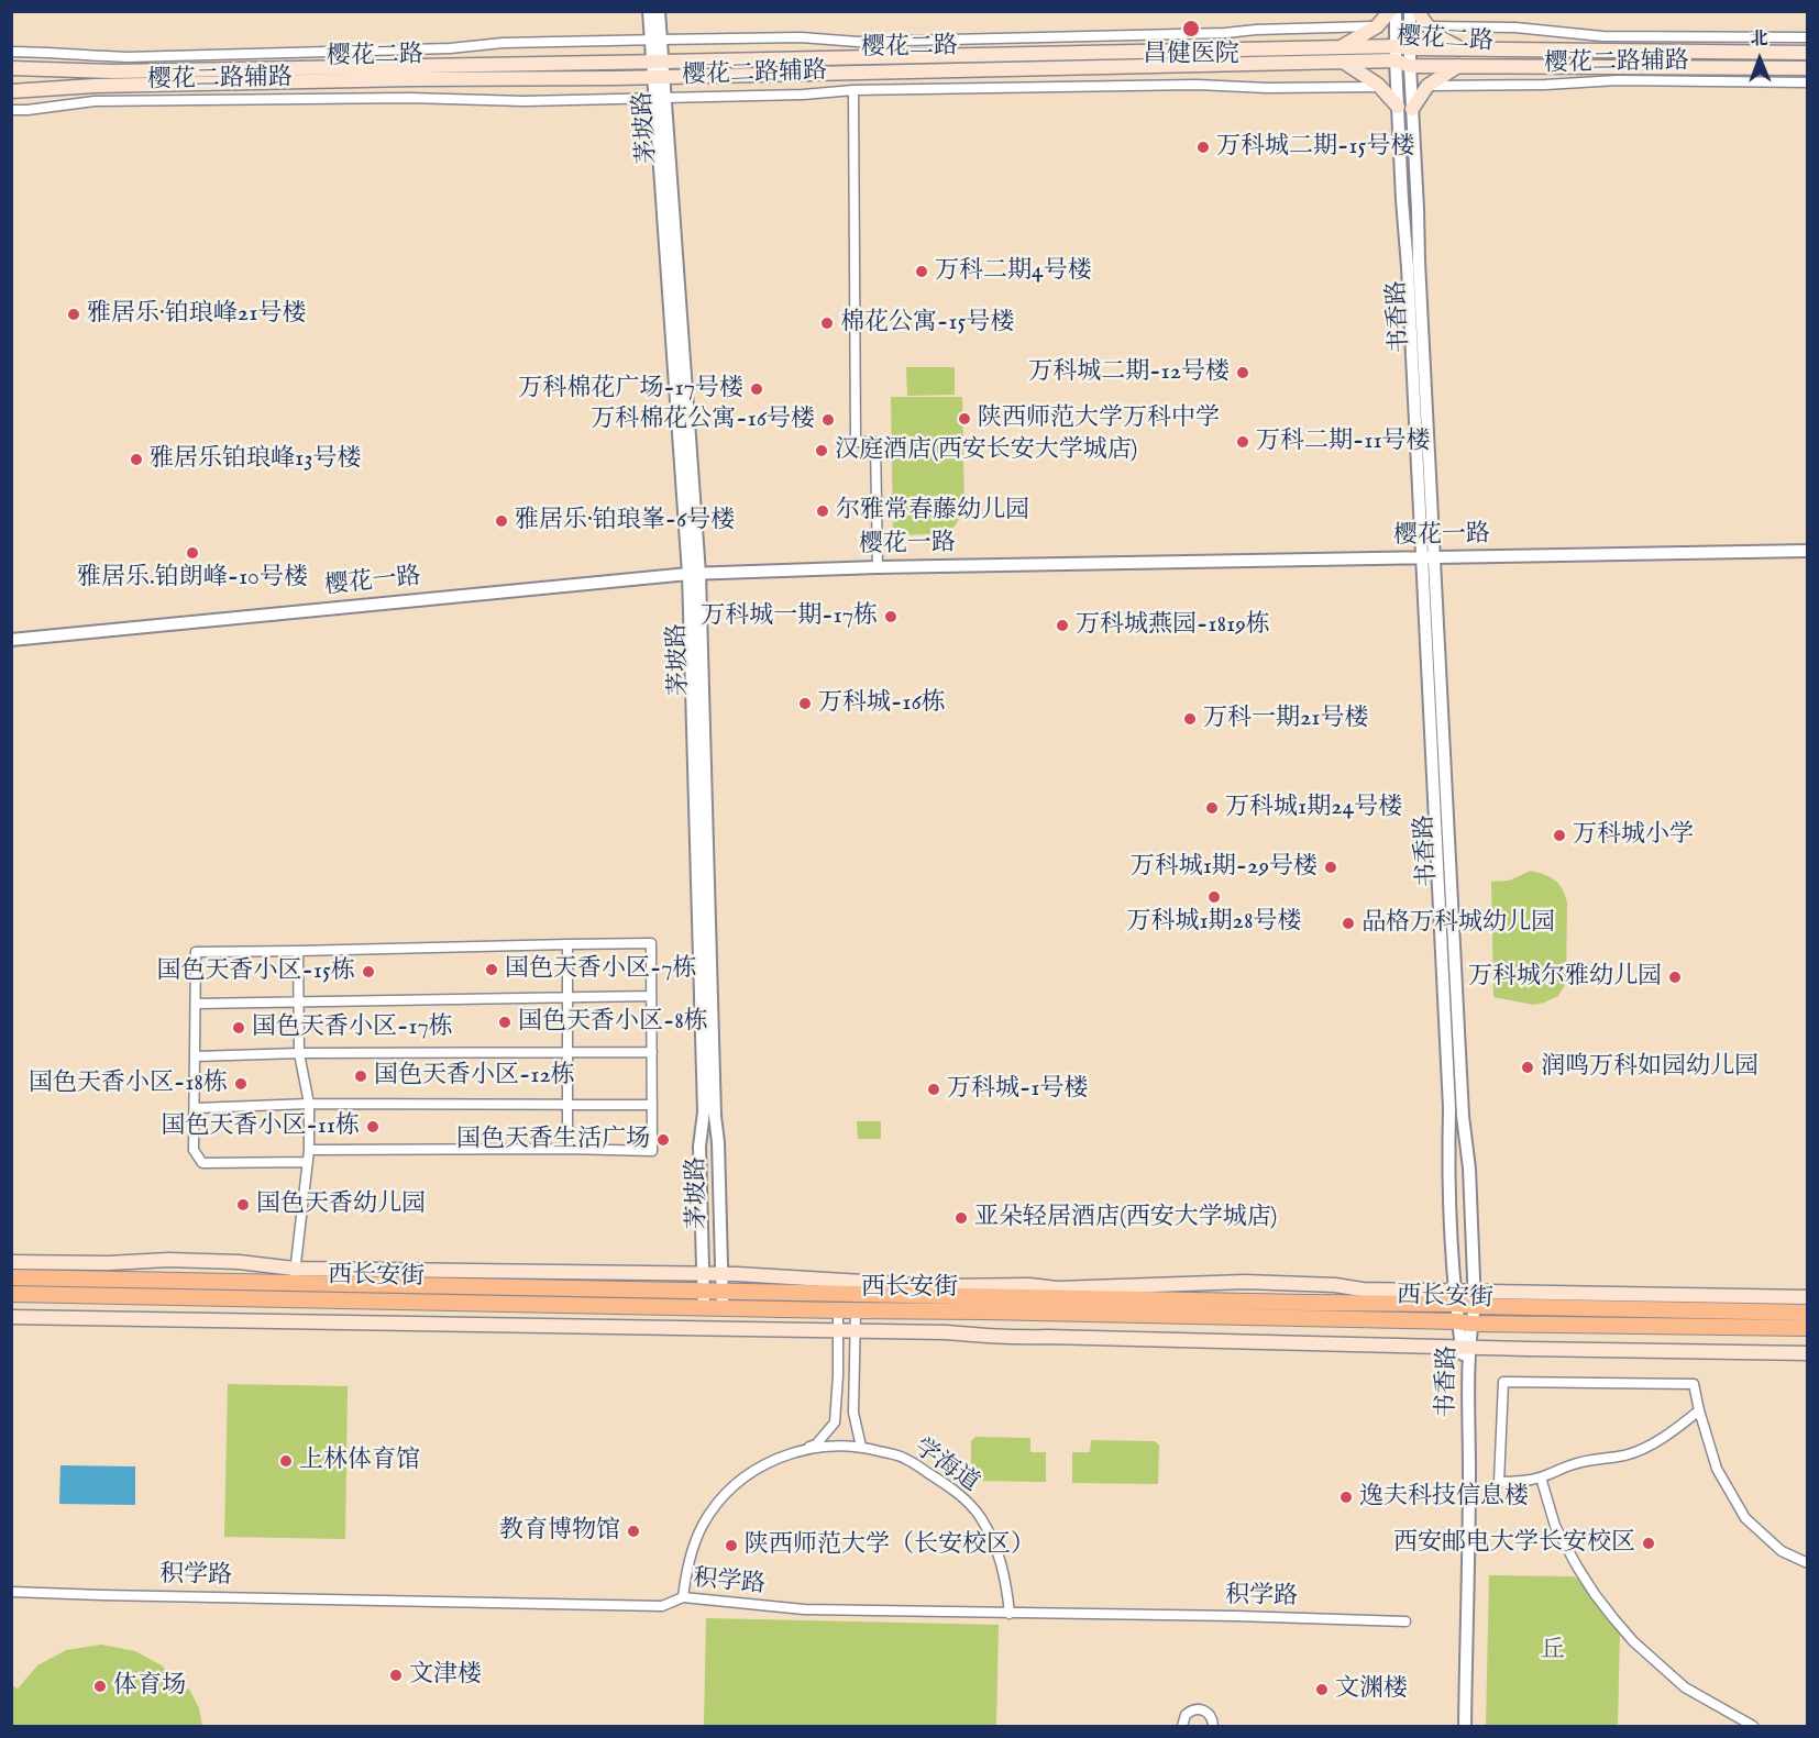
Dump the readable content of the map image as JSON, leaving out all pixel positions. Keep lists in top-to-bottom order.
{
  "streets": {
    "main road": ["樱花二路", "西长安街"],
    "street": [
      "樱花二路辅路",
      "茅坡路",
      "书香路",
      "樱花一路",
      "学海道",
      "积学路"
    ]
  },
  "crossings": [
    ["樱花二路", "茅坡路"],
    ["樱花二路", "书香路"],
    ["樱花二路辅路", "茅坡路"],
    ["茅坡路", "樱花一路"],
    ["茅坡路", "西长安街"],
    ["书香路", "樱花一路"],
    ["书香路", "西长安街"],
    ["学海道", "积学路"]
  ],
  "parks": ["丘"],
  "places": [
    "昌健医院",
    "万科城二期-15号楼",
    "万科二期4号楼",
    "雅居乐·铂琅峰21号楼",
    "棉花公寓-15号楼",
    "万科城二期-12号楼",
    "万科棉花广场-17号楼",
    "陕西师范大学万科中学",
    "万科棉花公寓-16号楼",
    "万科二期-11号楼",
    "汉庭酒店(西安长安大学城店)",
    "雅居乐铂琅峰13号楼",
    "尔雅常春藤幼儿园",
    "雅居乐·铂琅峯-6号楼",
    "雅居乐.铂朗峰-10号楼",
    "万科城一期-17栋",
    "万科城燕园-1819栋",
    "万科城-16栋",
    "万科一期21号楼",
    "万科城1期24号楼",
    "万科城小学",
    "万科城1期-29号楼",
    "万科城1期28号楼",
    "品格万科城幼儿园",
    "国色天香小区-7栋",
    "国色天香小区-15栋",
    "万科城尔雅幼儿园",
    "国色天香小区-8栋",
    "国色天香小区-17栋",
    "润鸣万科如园幼儿园",
    "国色天香小区-12栋",
    "国色天香小区-18栋",
    "万科城-1号楼",
    "国色天香小区-11栋",
    "国色天香生活广场",
    "国色天香幼儿园",
    "亚朵轻居酒店(西安大学城店)",
    "上林体育馆",
    "逸夫科技信息楼",
    "教育博物馆",
    "西安邮电大学长安校区",
    "陕西师范大学（长安校区）",
    "文津楼",
    "体育场",
    "文渊楼"
  ],
  "north": "top"
}
